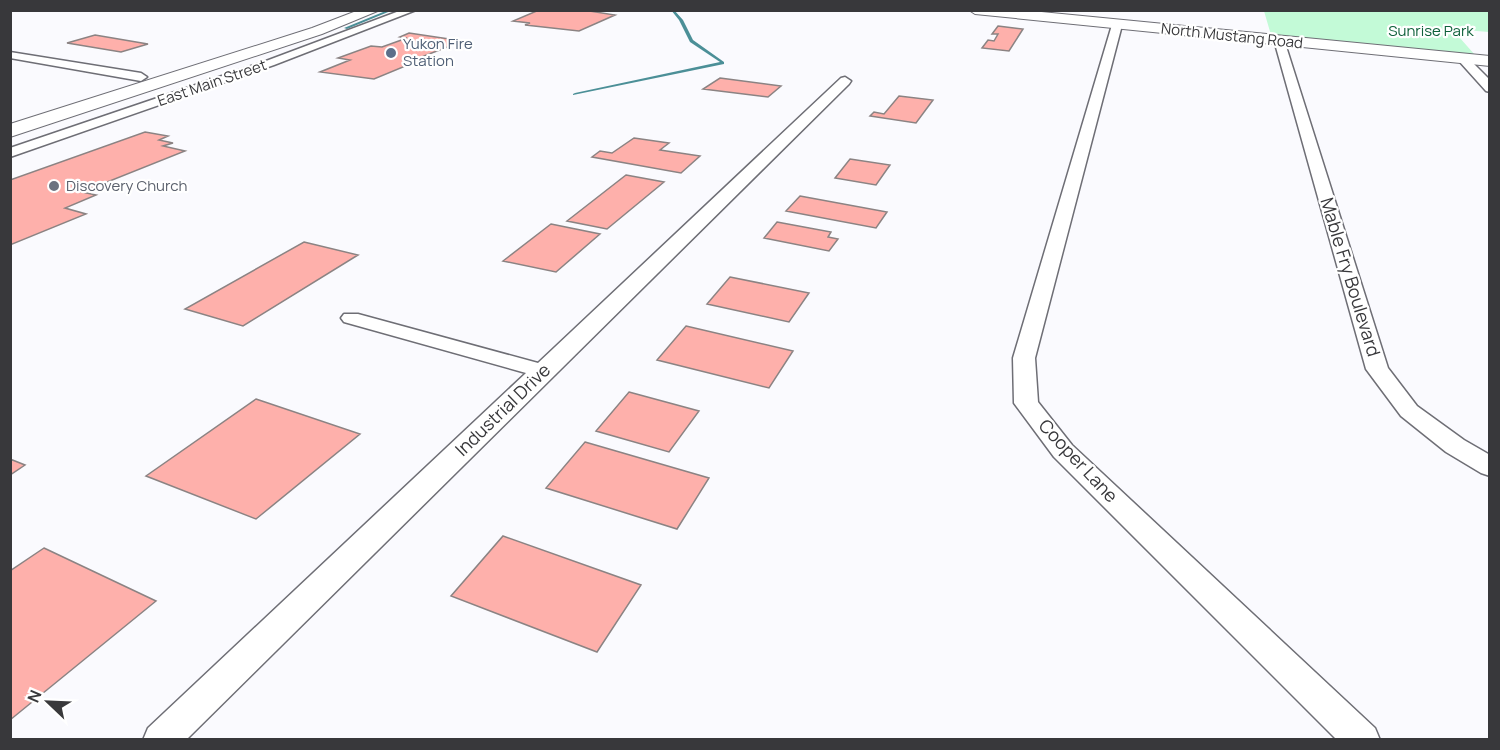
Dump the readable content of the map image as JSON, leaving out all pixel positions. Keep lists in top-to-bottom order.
{
  "streets": {
    "highway": ["East Main Street"],
    "main road": ["North Mustang Road"],
    "street": ["Mable Fry Boulevard", "Industrial Drive", "Cooper Lane"]
  },
  "crossings": [
    ["North Mustang Road", "Mable Fry Boulevard"],
    ["North Mustang Road", "Cooper Lane"]
  ],
  "parks": ["Sunrise Park"],
  "places": ["Yukon Fire Station", "Discovery Church"],
  "north": "top left"
}
